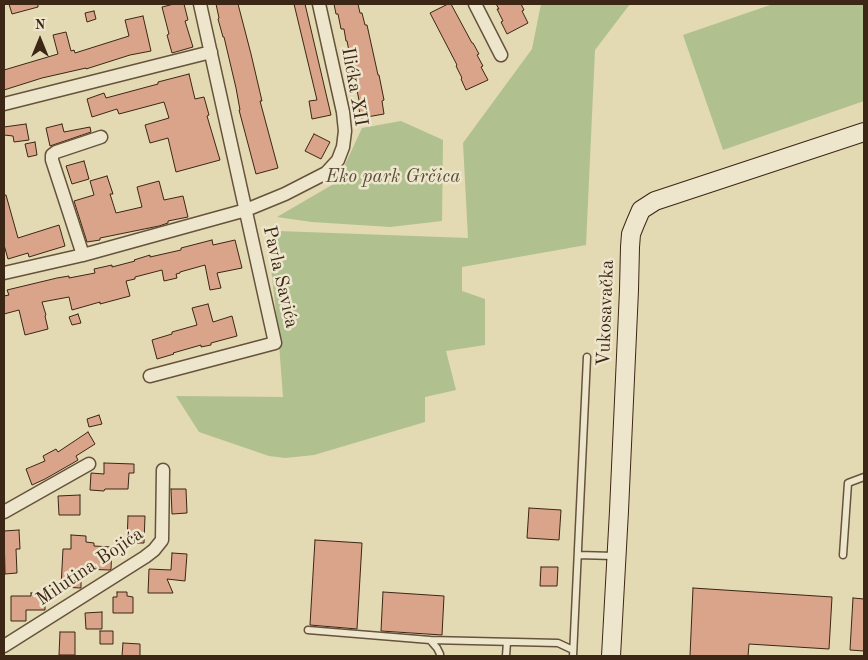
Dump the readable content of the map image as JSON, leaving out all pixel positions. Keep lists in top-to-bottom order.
{
  "streets": {
    "street": [
      "Ilićka XII",
      "Pavla Savića",
      "Vukosavačka",
      "Milutina Bojića"
    ]
  },
  "crossings": [
    ["Ilićka XII", "Pavla Savića"]
  ],
  "parks": ["Eko park Grčica"],
  "north": "top"
}
